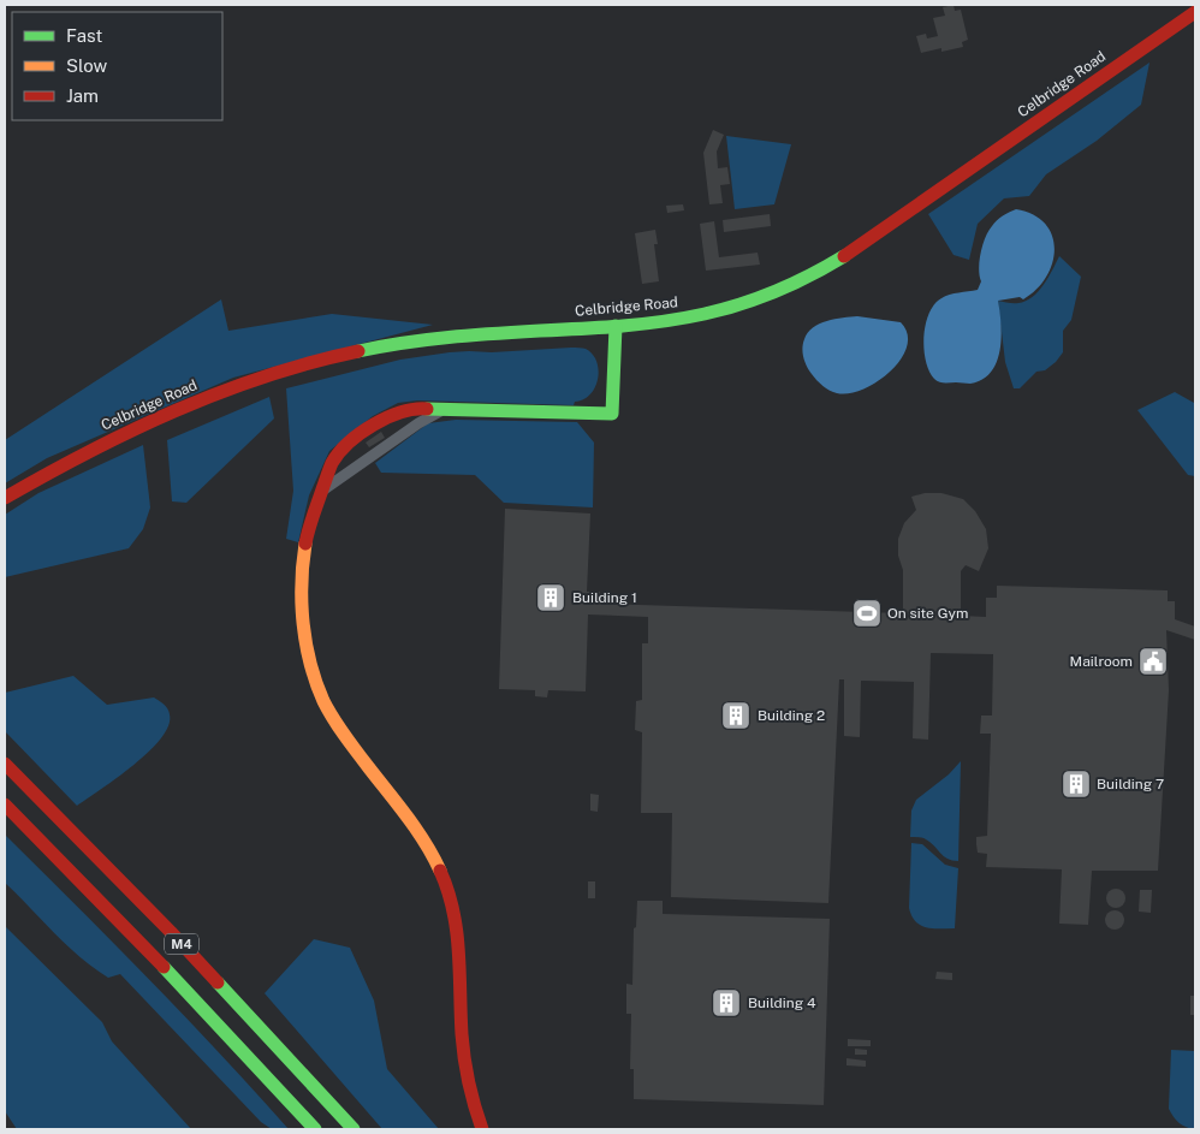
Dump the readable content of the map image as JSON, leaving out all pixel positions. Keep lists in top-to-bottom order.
{
  "streets": {
    "main road": ["Celbridge Road", "M4"]
  },
  "places": {
    "building": [
      "Building 1",
      "Building 2",
      "Building 7",
      "Building 4"
    ],
    "sports": ["On site Gym"],
    "public building": ["Mailroom"]
  },
  "legend": ["Fast", "Slow", "Jam"]
}
